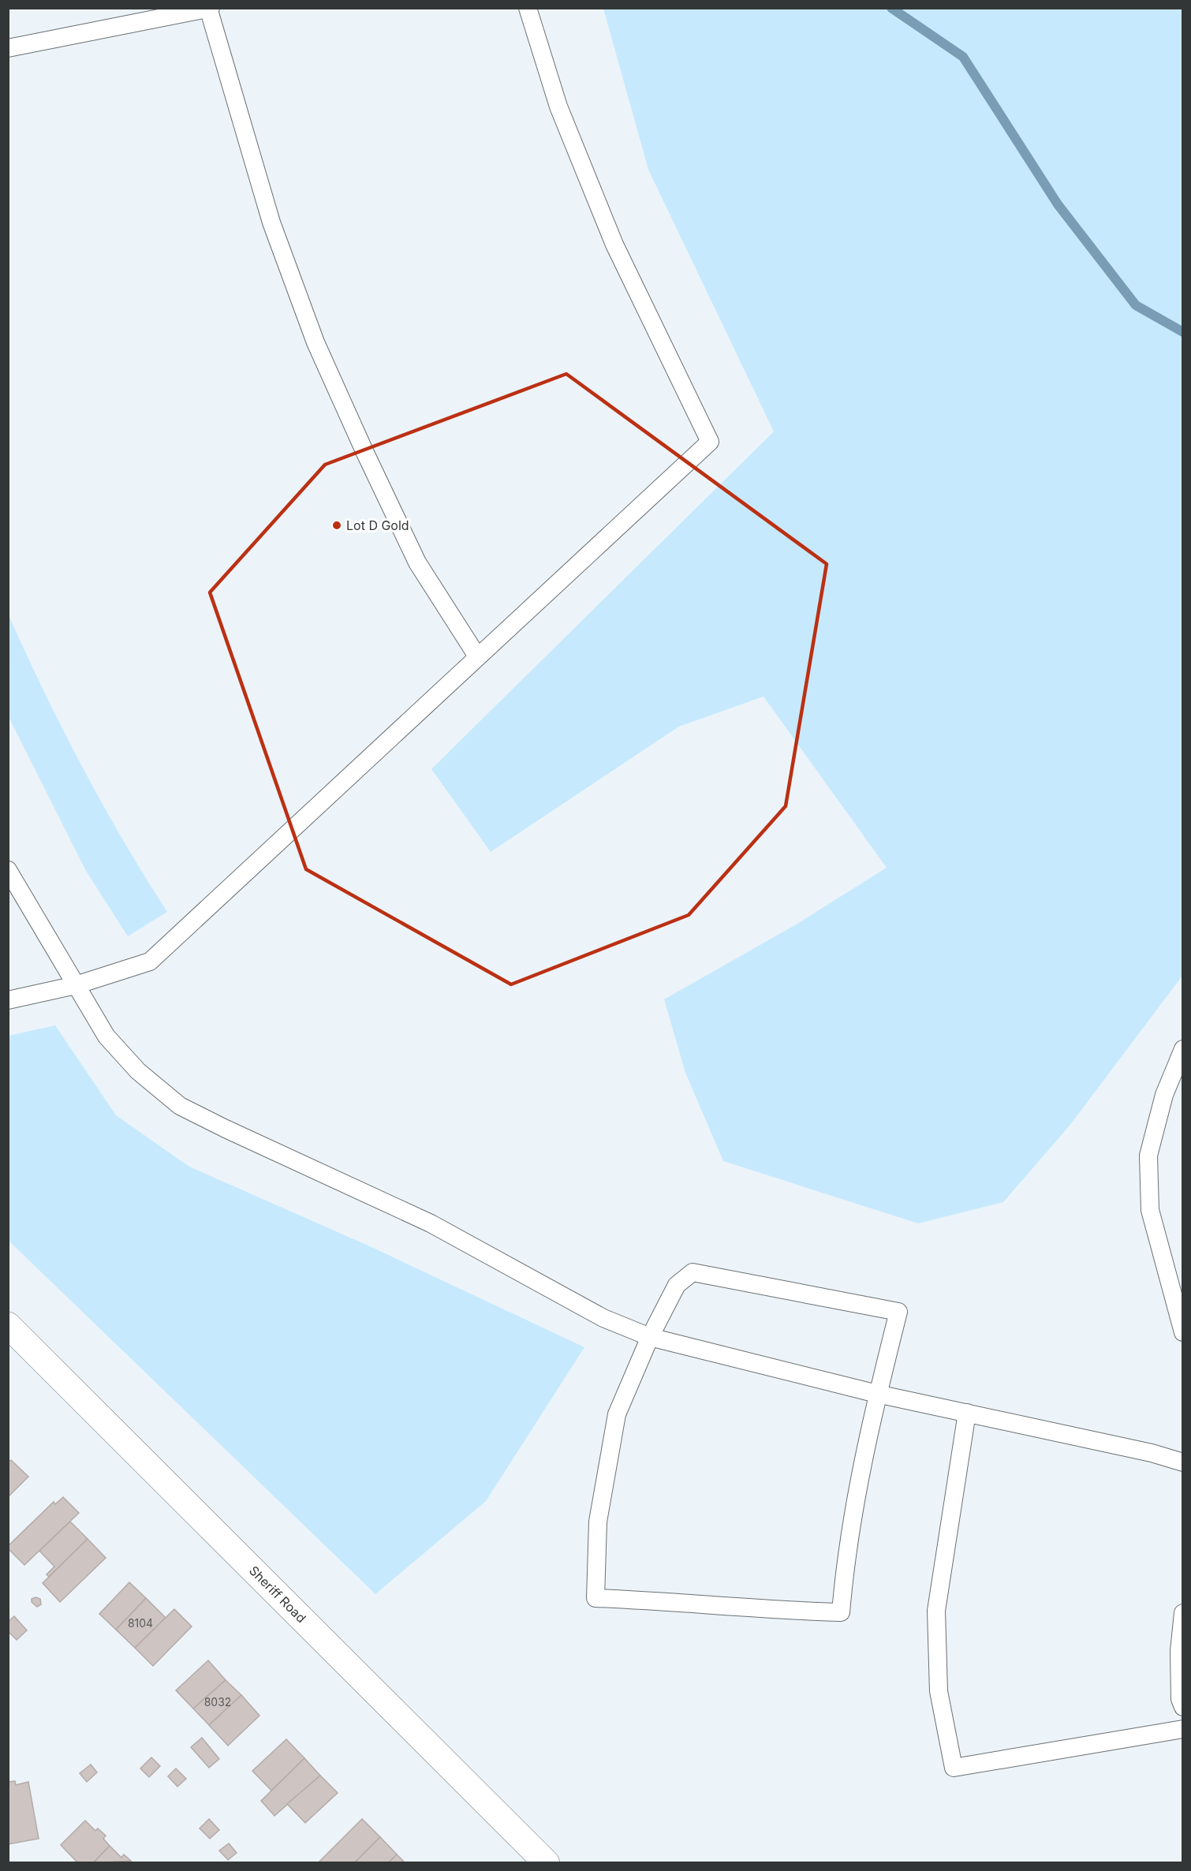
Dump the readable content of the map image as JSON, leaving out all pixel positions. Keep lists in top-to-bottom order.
{
  "streets": {
    "main road": ["Sheriff Road"]
  },
  "places": ["Lot D Gold"],
  "house_numbers": ["8104", "8032"]
}
